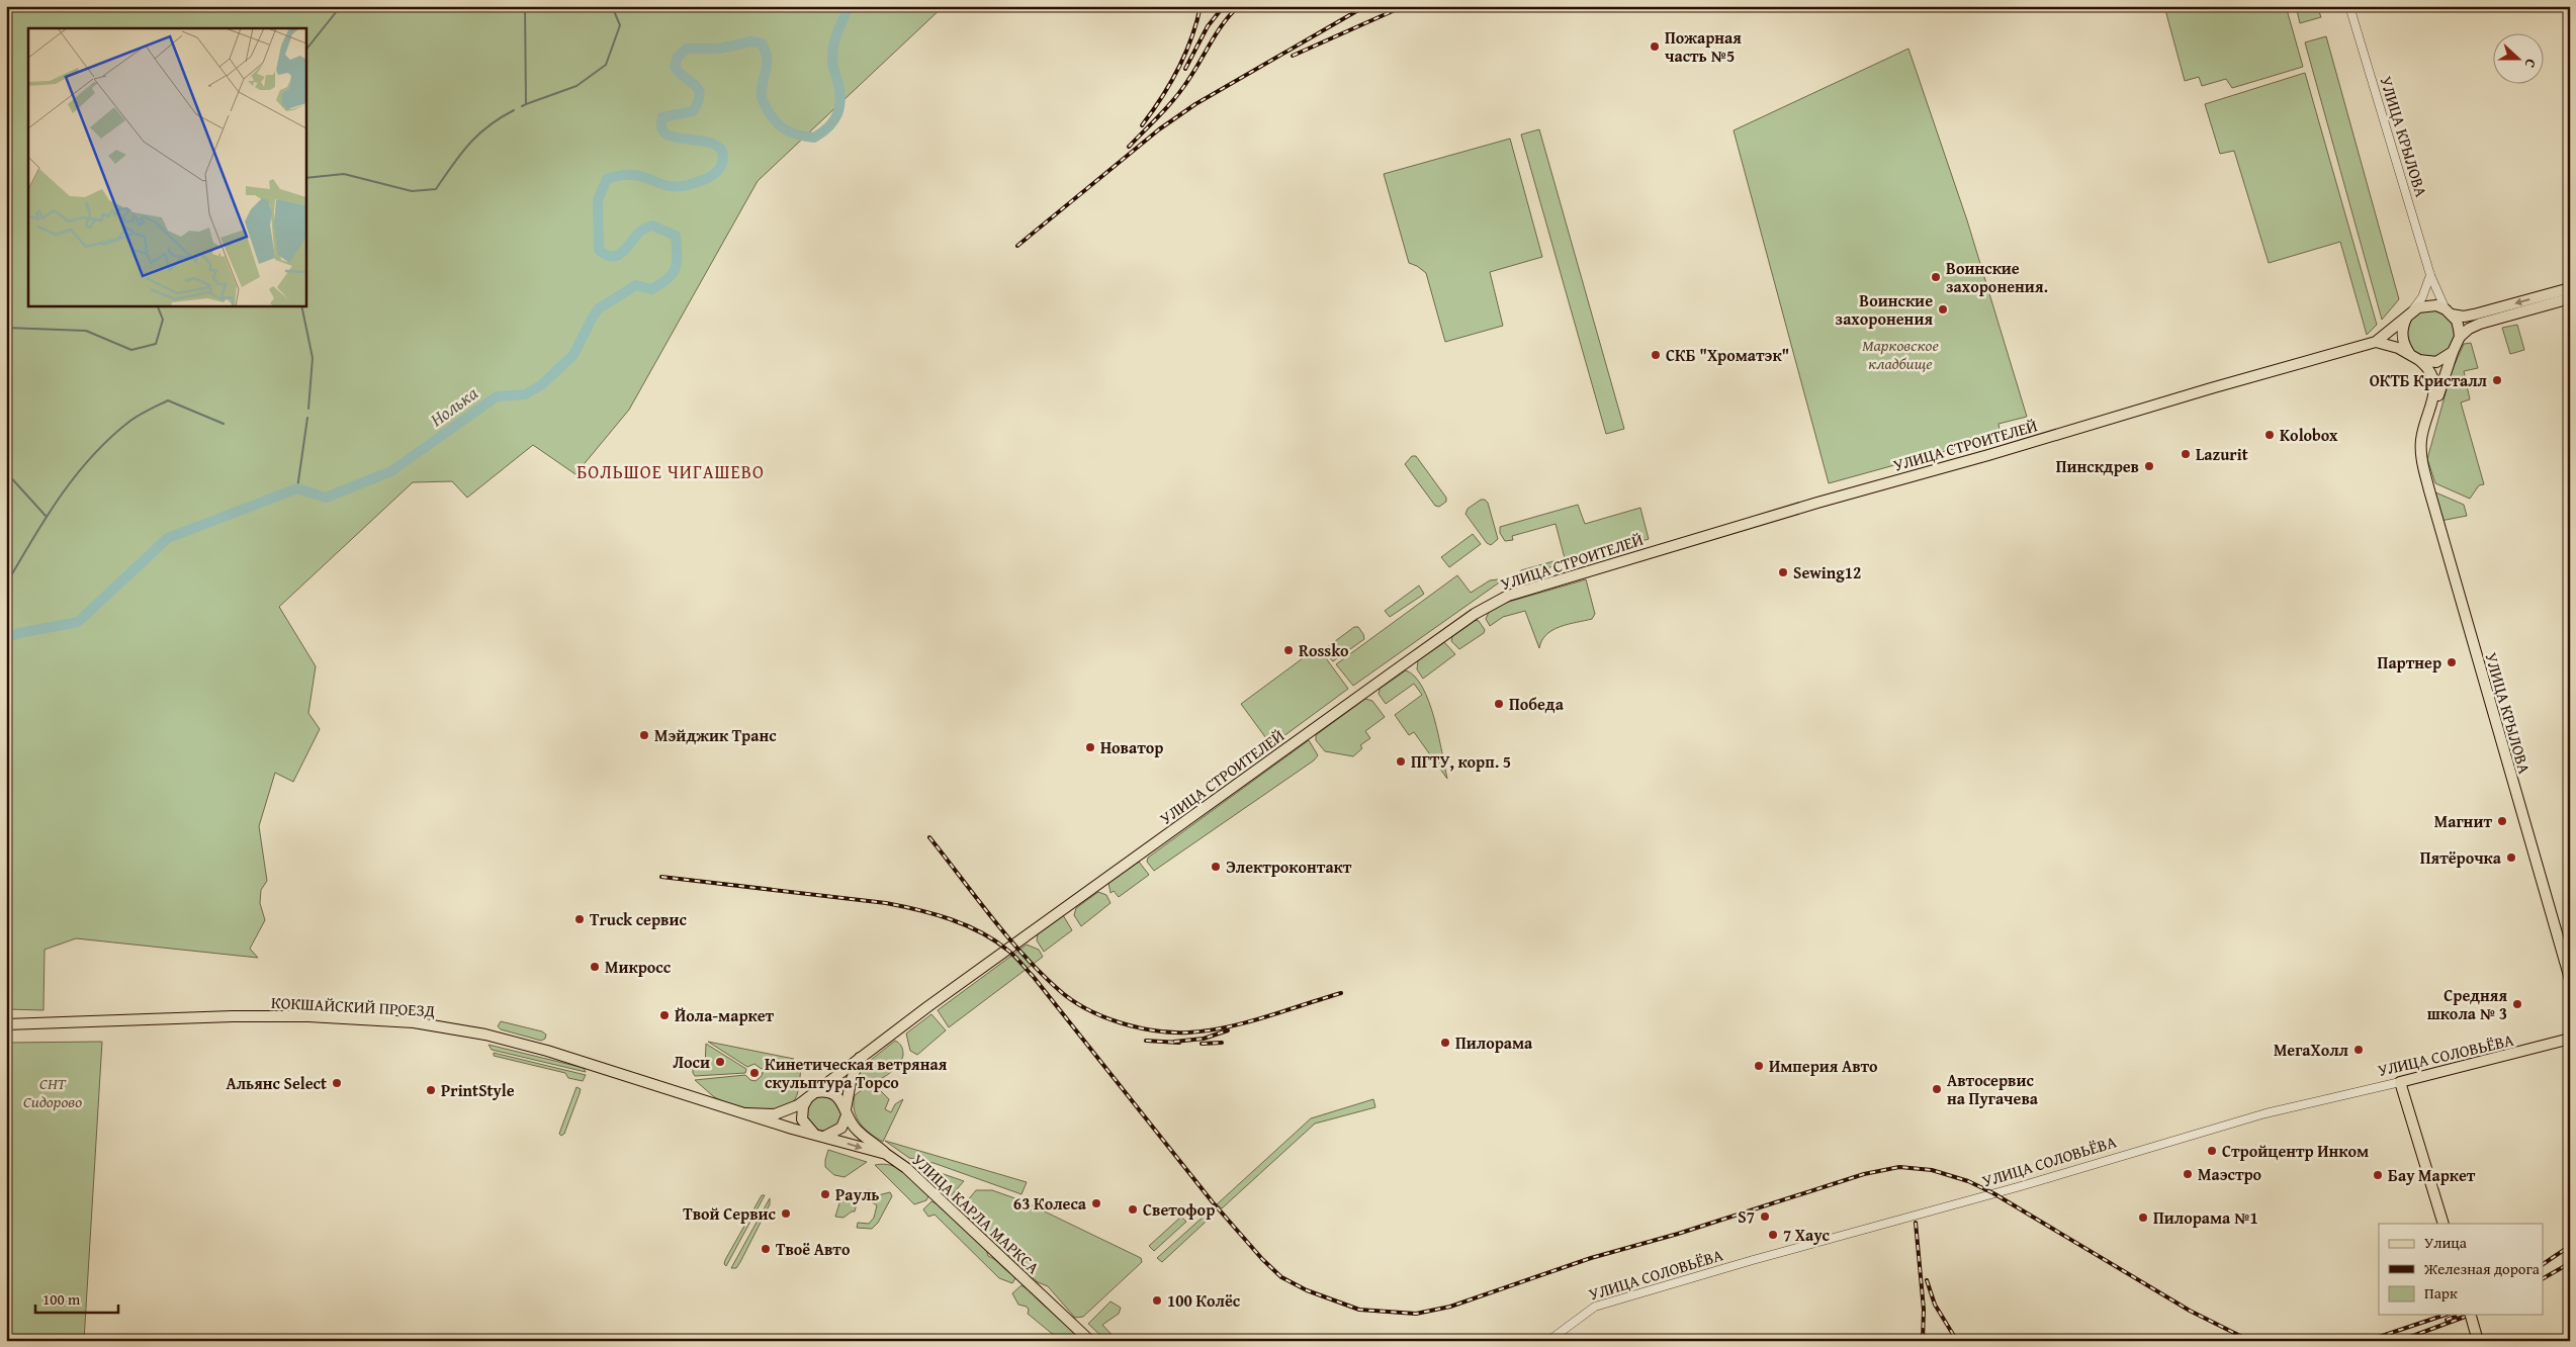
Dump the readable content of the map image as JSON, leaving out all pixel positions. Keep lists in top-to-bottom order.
{
  "streets": {
    "main road": [
      "УЛИЦА КРЫЛОВА",
      "УЛИЦА СТРОИТЕЛЕЙ",
      "КОКШАЙСКИЙ ПРОЕЗД",
      "УЛИЦА СОЛОВЬЁВА",
      "УЛИЦА КАРЛА МАРКСА"
    ]
  },
  "crossings": [
    ["УЛИЦА КРЫЛОВА", "УЛИЦА СТРОИТЕЛЕЙ"],
    ["УЛИЦА СТРОИТЕЛЕЙ", "КОКШАЙСКИЙ ПРОЕЗД"],
    ["УЛИЦА СТРОИТЕЛЕЙ", "УЛИЦА КАРЛА МАРКСА"],
    ["КОКШАЙСКИЙ ПРОЕЗД", "УЛИЦА КАРЛА МАРКСА"]
  ],
  "districts": ["БОЛЬШОЕ ЧИГАШЕВО"],
  "water": ["Нолька"],
  "parks": ["Марковское кладбище", "СНТ Сидорово"],
  "places": [
    "Пожарная часть №5",
    "Воинские захоронения.",
    "Воинские захоронения",
    "СКБ \"Хроматэк\"",
    "ОКТБ Кристалл",
    "Kolobox",
    "Lazurit",
    "Пинскдрев",
    "Sewing12",
    "Rossko",
    "Партнер",
    "Победа",
    "Мэйджик Транс",
    "Новатор",
    "ПГТУ, корп. 5",
    "Магнит",
    "Пятёрочка",
    "Электроконтакт",
    "Truck сервис",
    "Микросс",
    "Средняя школа № 3",
    "Йола-маркет",
    "Пилорама",
    "МегаХолл",
    "Лоси",
    "Империя Авто",
    "Кинетическая ветряная скульптура Торсо",
    "Альянс Select",
    "Автосервис на Пугачева",
    "PrintStyle",
    "Стройцентр Инком",
    "Маэстро",
    "Бау Маркет",
    "Рауль",
    "63 Колеса",
    "Светофор",
    "Твой Сервис",
    "S7",
    "Пилорама №1",
    "7 Хаус",
    "Твоё Авто",
    "100 Колёс"
  ],
  "legend": ["Улица", "Железная дорога", "Парк"],
  "scale_bar": "100 m",
  "north": "right"
}
